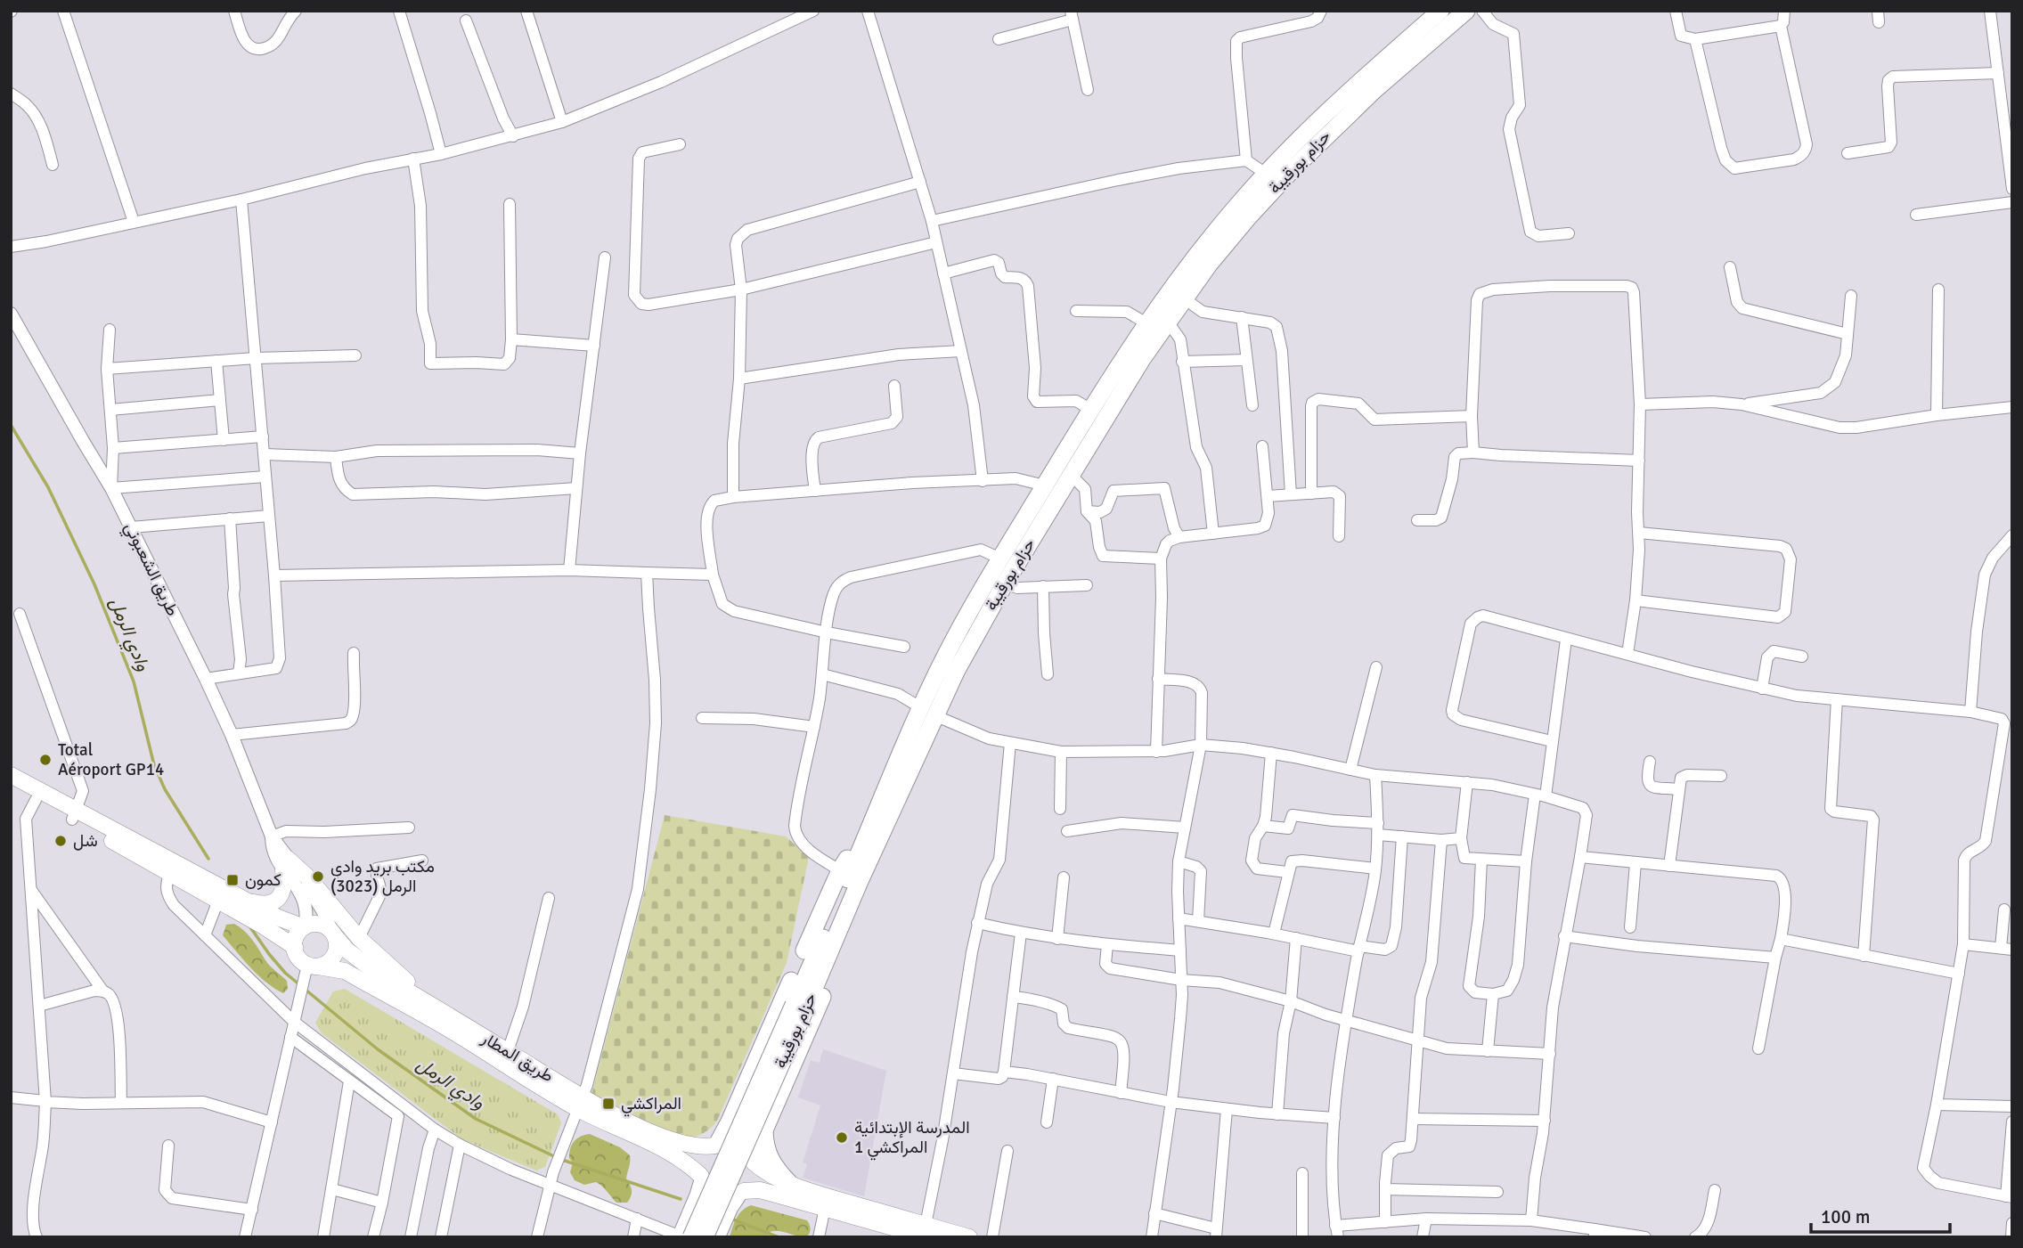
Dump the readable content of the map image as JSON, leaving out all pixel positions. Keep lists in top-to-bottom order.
{
  "streets": {
    "highway": ["حزام بورقيبة"],
    "main road": ["طريق المطار"],
    "street": ["طريق الشعبوني"]
  },
  "crossings": [
    ["طريق الشعبوني", "طريق المطار"]
  ],
  "water": ["وادي الرمل"],
  "places": {
    "other": [
      "Total Aéroport GP14",
      "شل",
      "مكتب بريد وادي الرمل (3023)",
      "المدرسة الإبتدائية المراكشي 1"
    ],
    "transit": ["كمون", "المراكشي"]
  },
  "scale_bar": "100 m"
}
